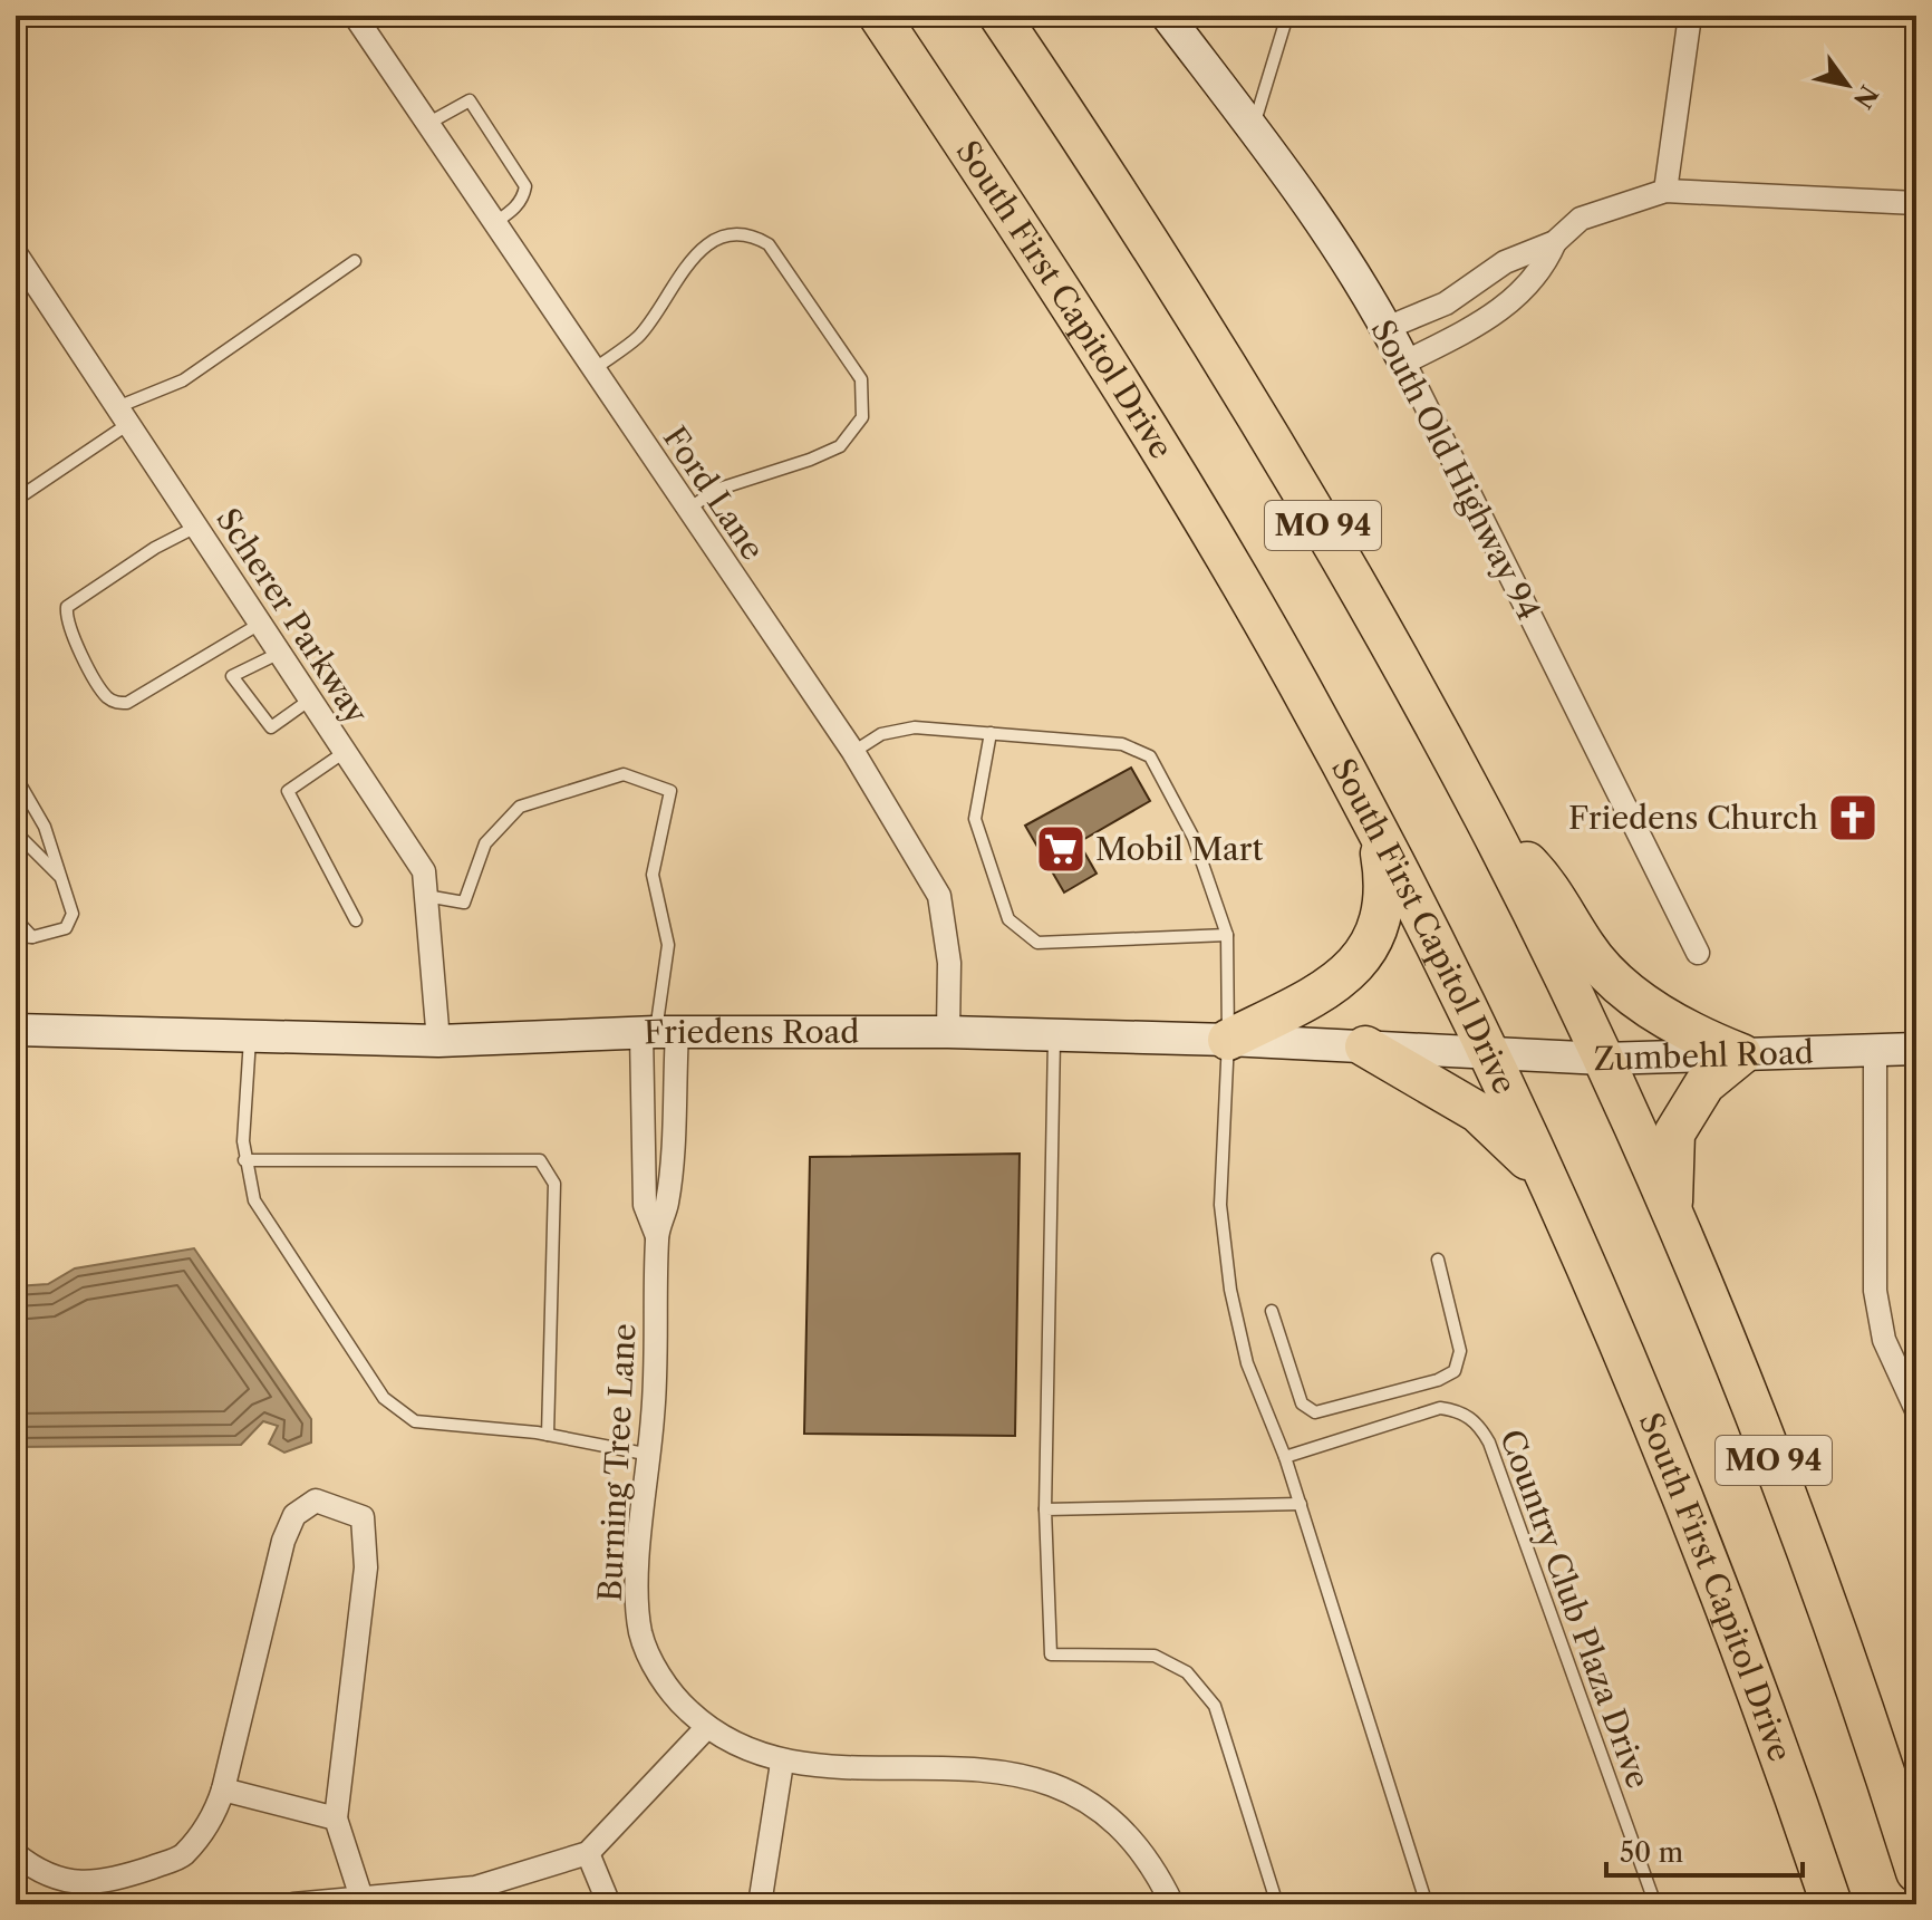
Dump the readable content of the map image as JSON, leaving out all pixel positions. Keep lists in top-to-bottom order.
{
  "streets": {
    "highway": ["South First Capitol Drive", "MO 94"],
    "main road": ["South Old Highway 94", "Friedens Road", "Zumbehl Road"],
    "street": ["Ford Lane", "Scherer Parkway", "Burning Tree Lane"],
    "lane": ["Country Club Plaza Drive"]
  },
  "crossings": [
    ["South First Capitol Drive", "Friedens Road"],
    ["South First Capitol Drive", "Zumbehl Road"],
    ["Ford Lane", "Friedens Road"],
    ["MO 94", "Zumbehl Road"],
    ["Scherer Parkway", "Friedens Road"],
    ["Friedens Road", "Zumbehl Road"],
    ["Friedens Road", "Burning Tree Lane"]
  ],
  "places": {
    "church": ["Friedens Church"],
    "supermarket": ["Mobil Mart"]
  },
  "scale_bar": "50 m",
  "north": "bottom right"
}
